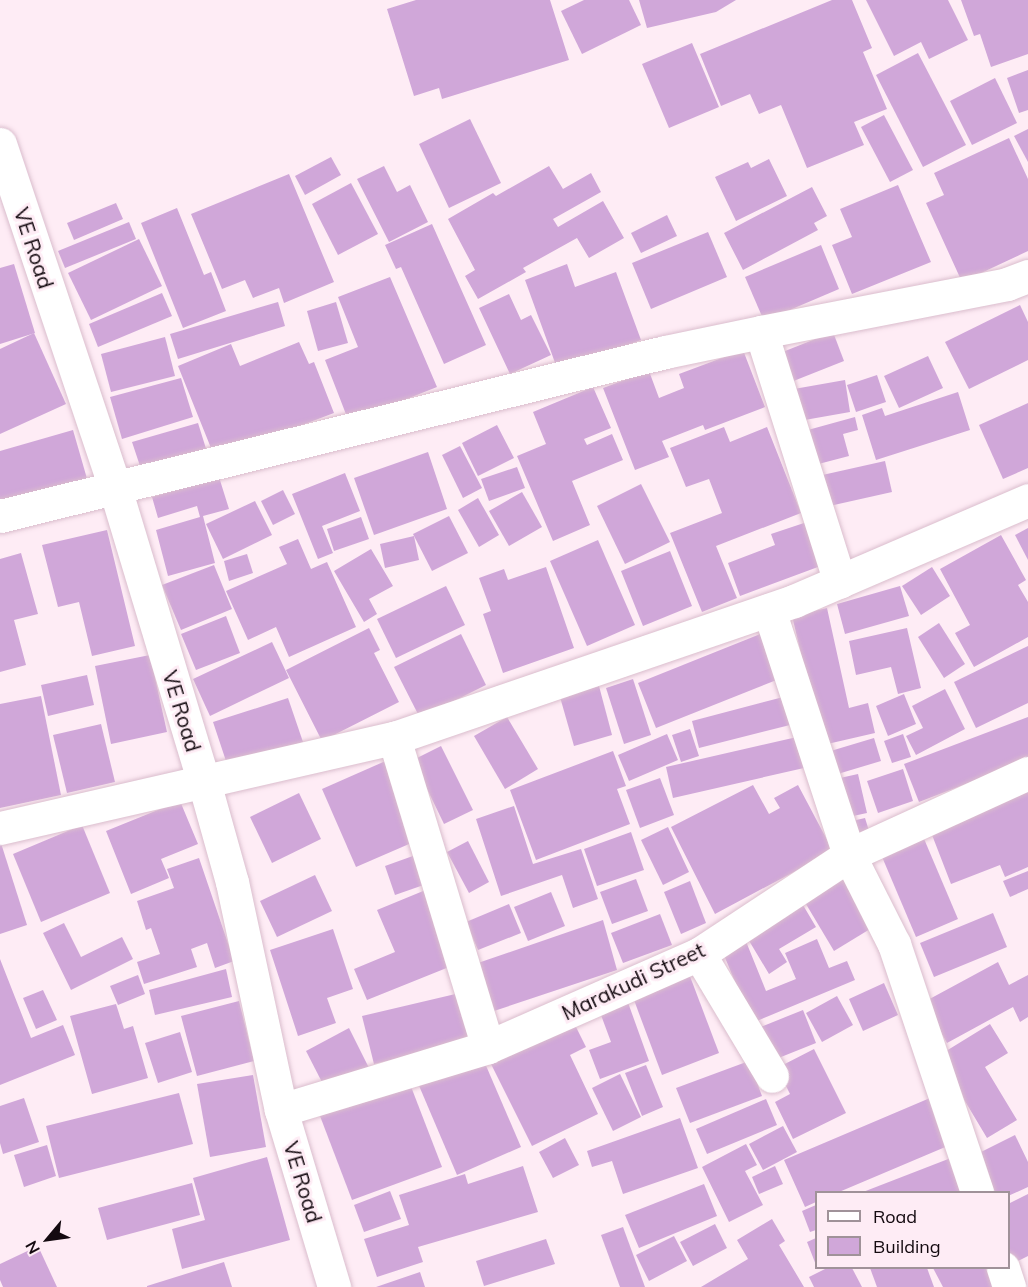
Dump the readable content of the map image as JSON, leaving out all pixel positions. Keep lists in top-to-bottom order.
{
  "streets": {
    "street": ["VE Road", "Marakudi Street"]
  },
  "crossings": [
    ["VE Road", "Marakudi Street"]
  ],
  "legend": ["Road", "Building"],
  "north": "bottom left"
}
